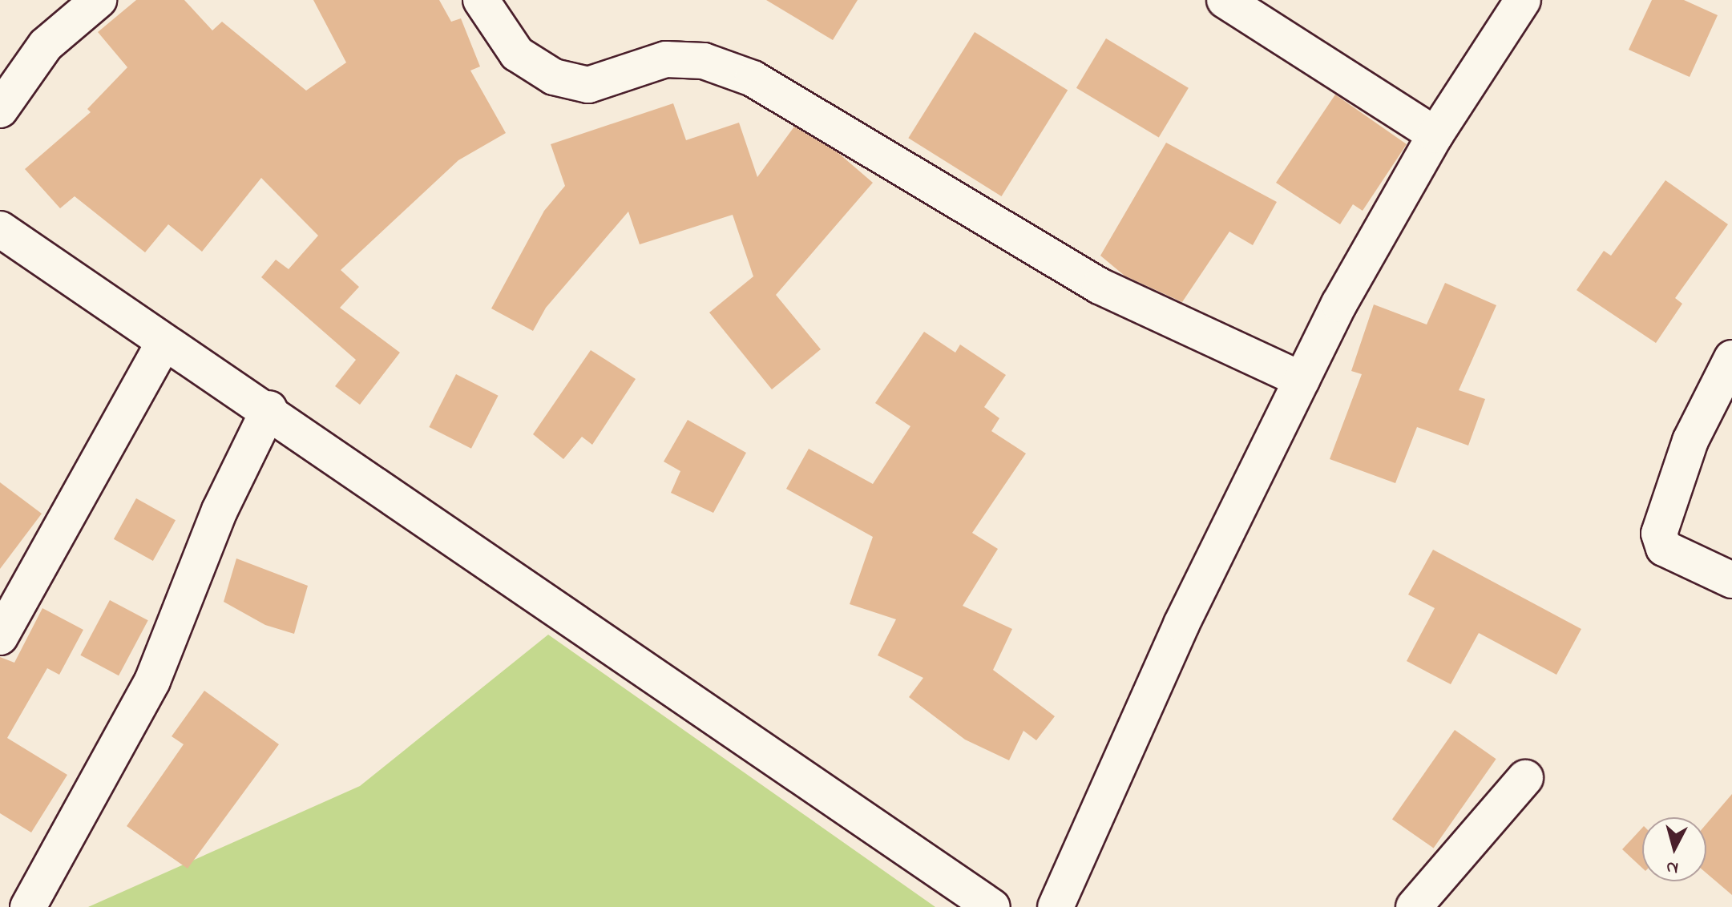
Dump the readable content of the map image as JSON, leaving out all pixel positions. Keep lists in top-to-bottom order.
{
  "north": "bottom"
}
